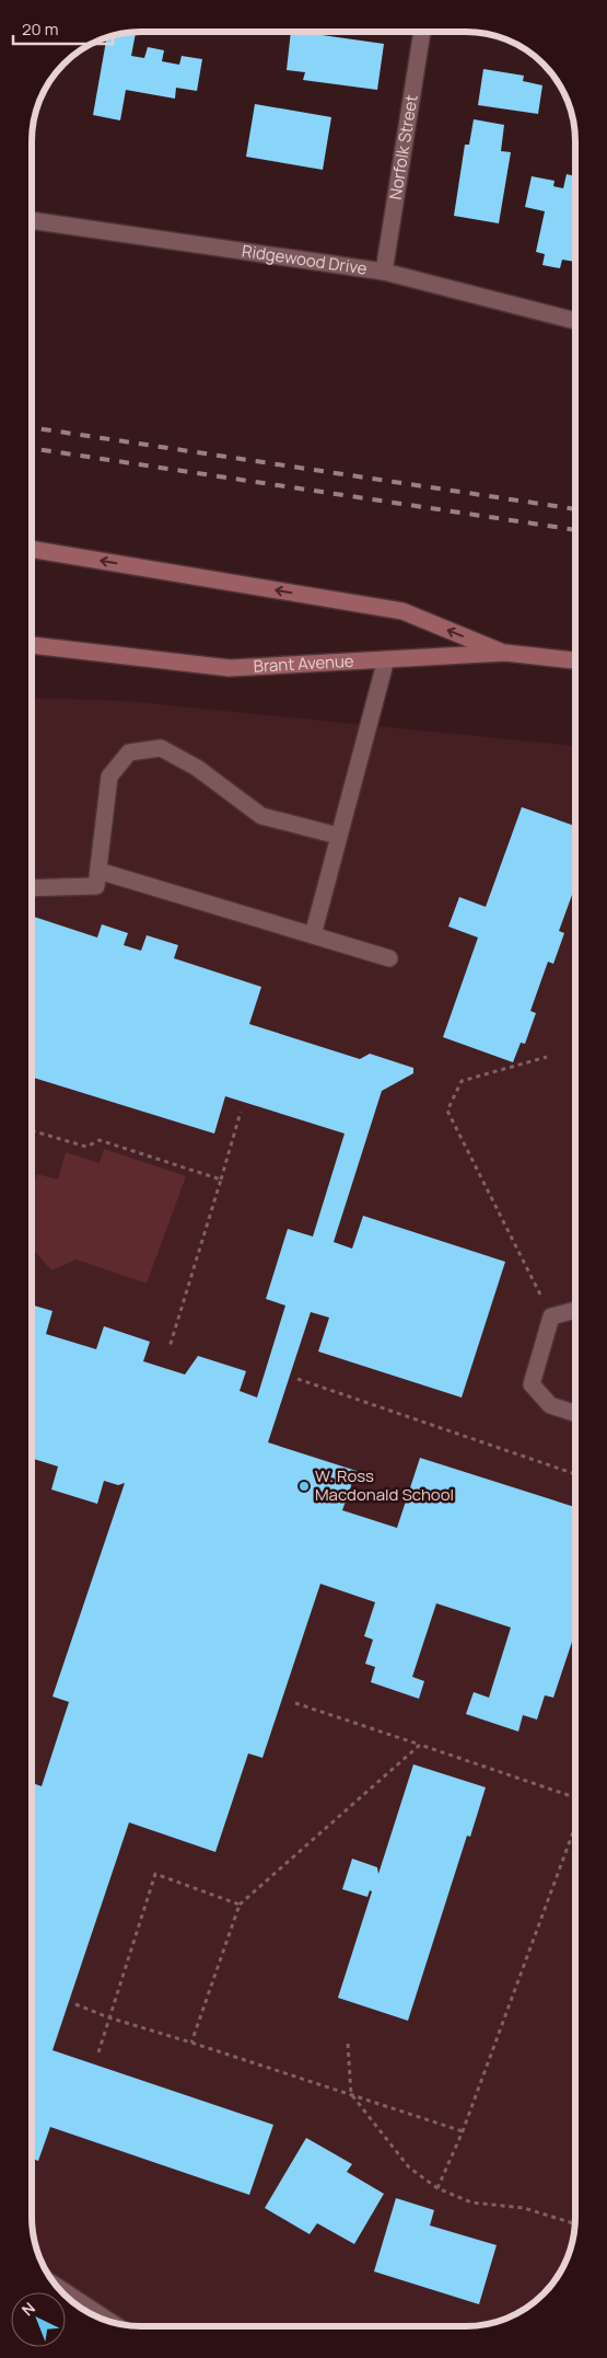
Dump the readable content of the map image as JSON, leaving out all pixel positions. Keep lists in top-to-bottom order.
{
  "streets": {
    "main road": ["Brant Avenue"],
    "street": ["Norfolk Street", "Ridgewood Drive"]
  },
  "crossings": [
    ["Norfolk Street", "Ridgewood Drive"]
  ],
  "places": ["W. Ross Macdonald School"],
  "scale_bar": "20 m",
  "north": "top left"
}
